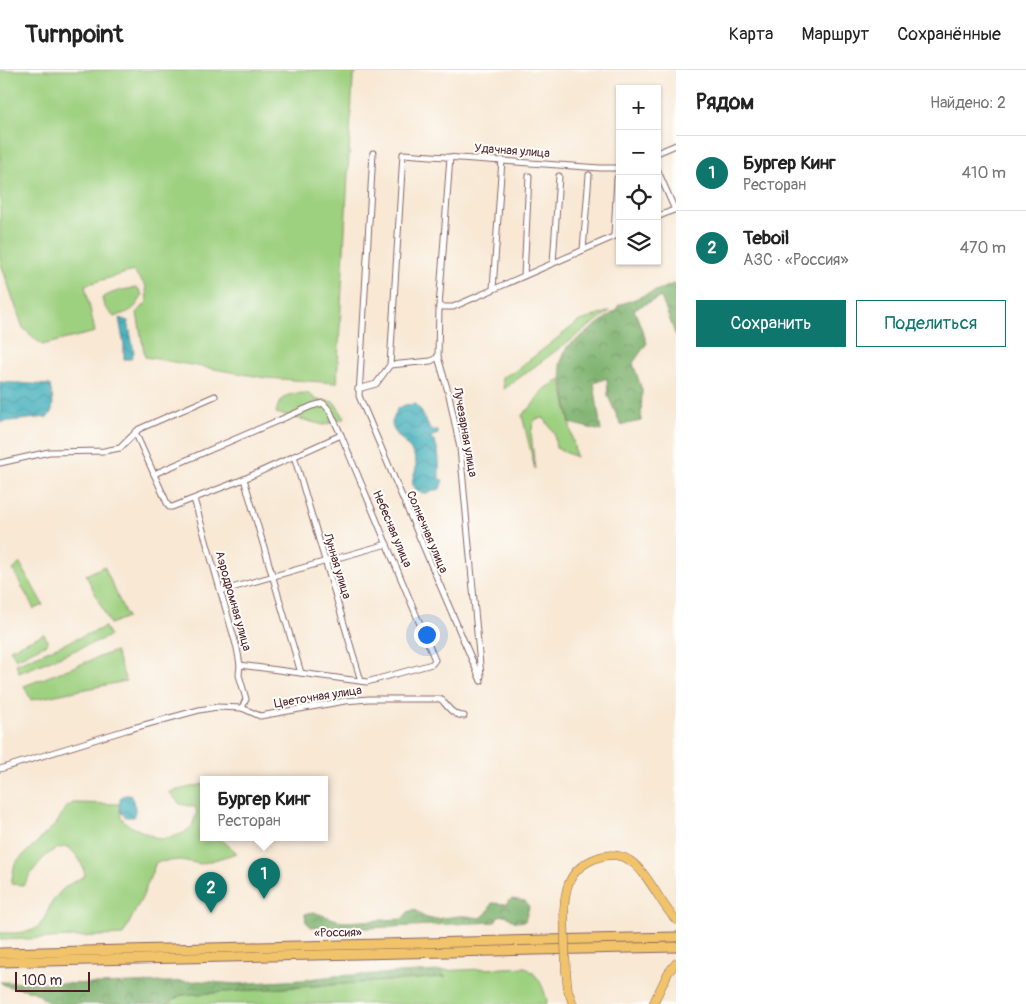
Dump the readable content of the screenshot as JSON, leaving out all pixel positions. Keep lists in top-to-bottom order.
{
  "streets": {
    "highway": ["«Россия»"],
    "street": [
      "Удачная улица",
      "Лучезарная улица",
      "Небесная улица",
      "Солнечная улица",
      "Лунная улица",
      "Аэродромная улица",
      "Цветочная улица"
    ]
  },
  "crossings": [
    ["Удачная улица", "Лучезарная улица"],
    ["Лучезарная улица", "Солнечная улица"],
    ["Небесная улица", "Лунная улица"],
    ["Аэродромная улица", "Цветочная улица"]
  ],
  "scale_bar": "100 m",
  "page": {
    "header": "Turnpoint",
    "nav": ["Карта", "Маршрут", "Сохранённые"],
    "heading": ["Рядом", "Найдено: 2"],
    "map_buttons": ["+", "−"],
    "list": [
      {
        "mark": "1",
        "name": "Бургер Кинг",
        "note": "Ресторан",
        "value": "410 m"
      },
      {
        "mark": "2",
        "name": "Teboil",
        "note": "АЗС · «Россия»",
        "value": "470 m"
      }
    ],
    "buttons": ["Сохранить", "Поделиться"],
    "popup": ["Бургер Кинг", "Ресторан"],
    "pins": ["1", "2"],
    "scale": "100 m"
  }
}
